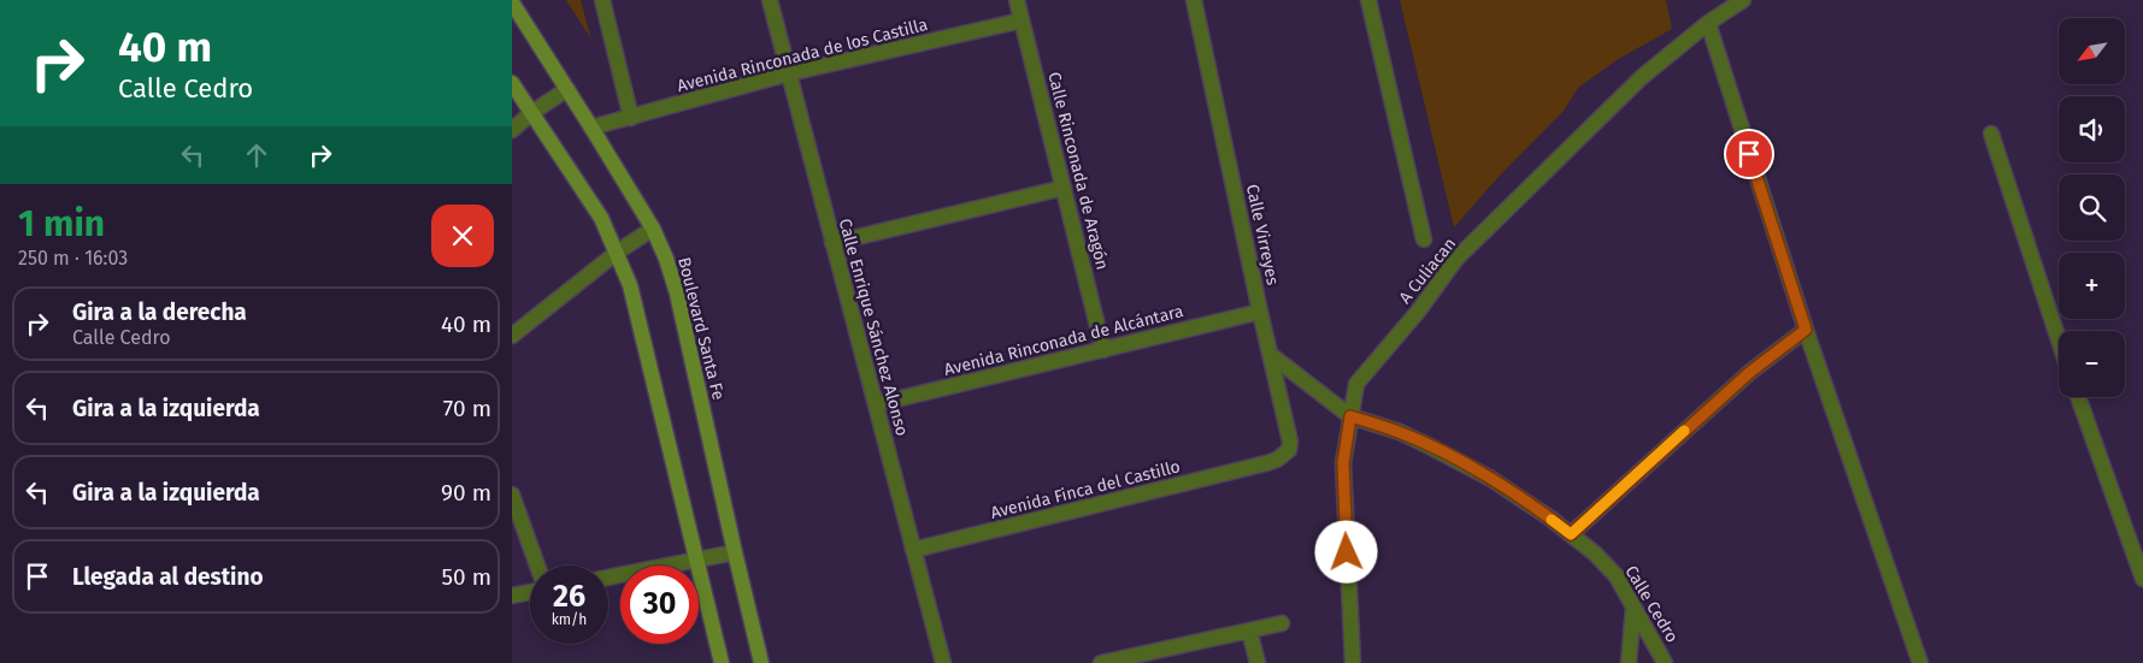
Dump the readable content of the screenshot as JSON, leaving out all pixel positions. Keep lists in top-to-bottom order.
{
  "streets": {
    "street": [
      "Avenida Rinconada de los Castilla",
      "Calle Rinconada de Aragón",
      "Calle Virreyes",
      "A Culiacan",
      "Calle Enrique Sánchez Alonso",
      "Boulevard Santa Fe",
      "Avenida Rinconada de Alcántara",
      "Avenida Finca del Castillo",
      "Calle Cedro"
    ]
  },
  "crossings": [
    ["Avenida Rinconada de los Castilla", "Calle Rinconada de Aragón"],
    ["Avenida Rinconada de los Castilla", "Calle Enrique Sánchez Alonso"],
    ["Avenida Rinconada de los Castilla", "Boulevard Santa Fe"],
    ["Calle Rinconada de Aragón", "Avenida Rinconada de Alcántara"],
    ["Calle Virreyes", "Avenida Rinconada de Alcántara"],
    ["Calle Virreyes", "Avenida Finca del Castillo"],
    ["Calle Virreyes", "Calle Cedro"],
    ["A Culiacan", "Calle Cedro"],
    ["Calle Enrique Sánchez Alonso", "Avenida Rinconada de Alcántara"],
    ["Calle Enrique Sánchez Alonso", "Avenida Finca del Castillo"]
  ],
  "north": "bottom left",
  "page": {
    "turn": ["40 m", "Calle Cedro"],
    "map_buttons": ["+", "−"],
    "heading": ["1 min", "250 m · 16:03"],
    "list": [
      {
        "name": "Gira a la derecha",
        "note": "Calle Cedro",
        "value": "40 m"
      },
      {
        "name": "Gira a la izquierda",
        "value": "70 m"
      },
      {
        "name": "Gira a la izquierda",
        "value": "90 m"
      },
      {
        "name": "Llegada al destino",
        "value": "50 m"
      }
    ],
    "speed": "26 km/h",
    "limit": "30"
  }
}
